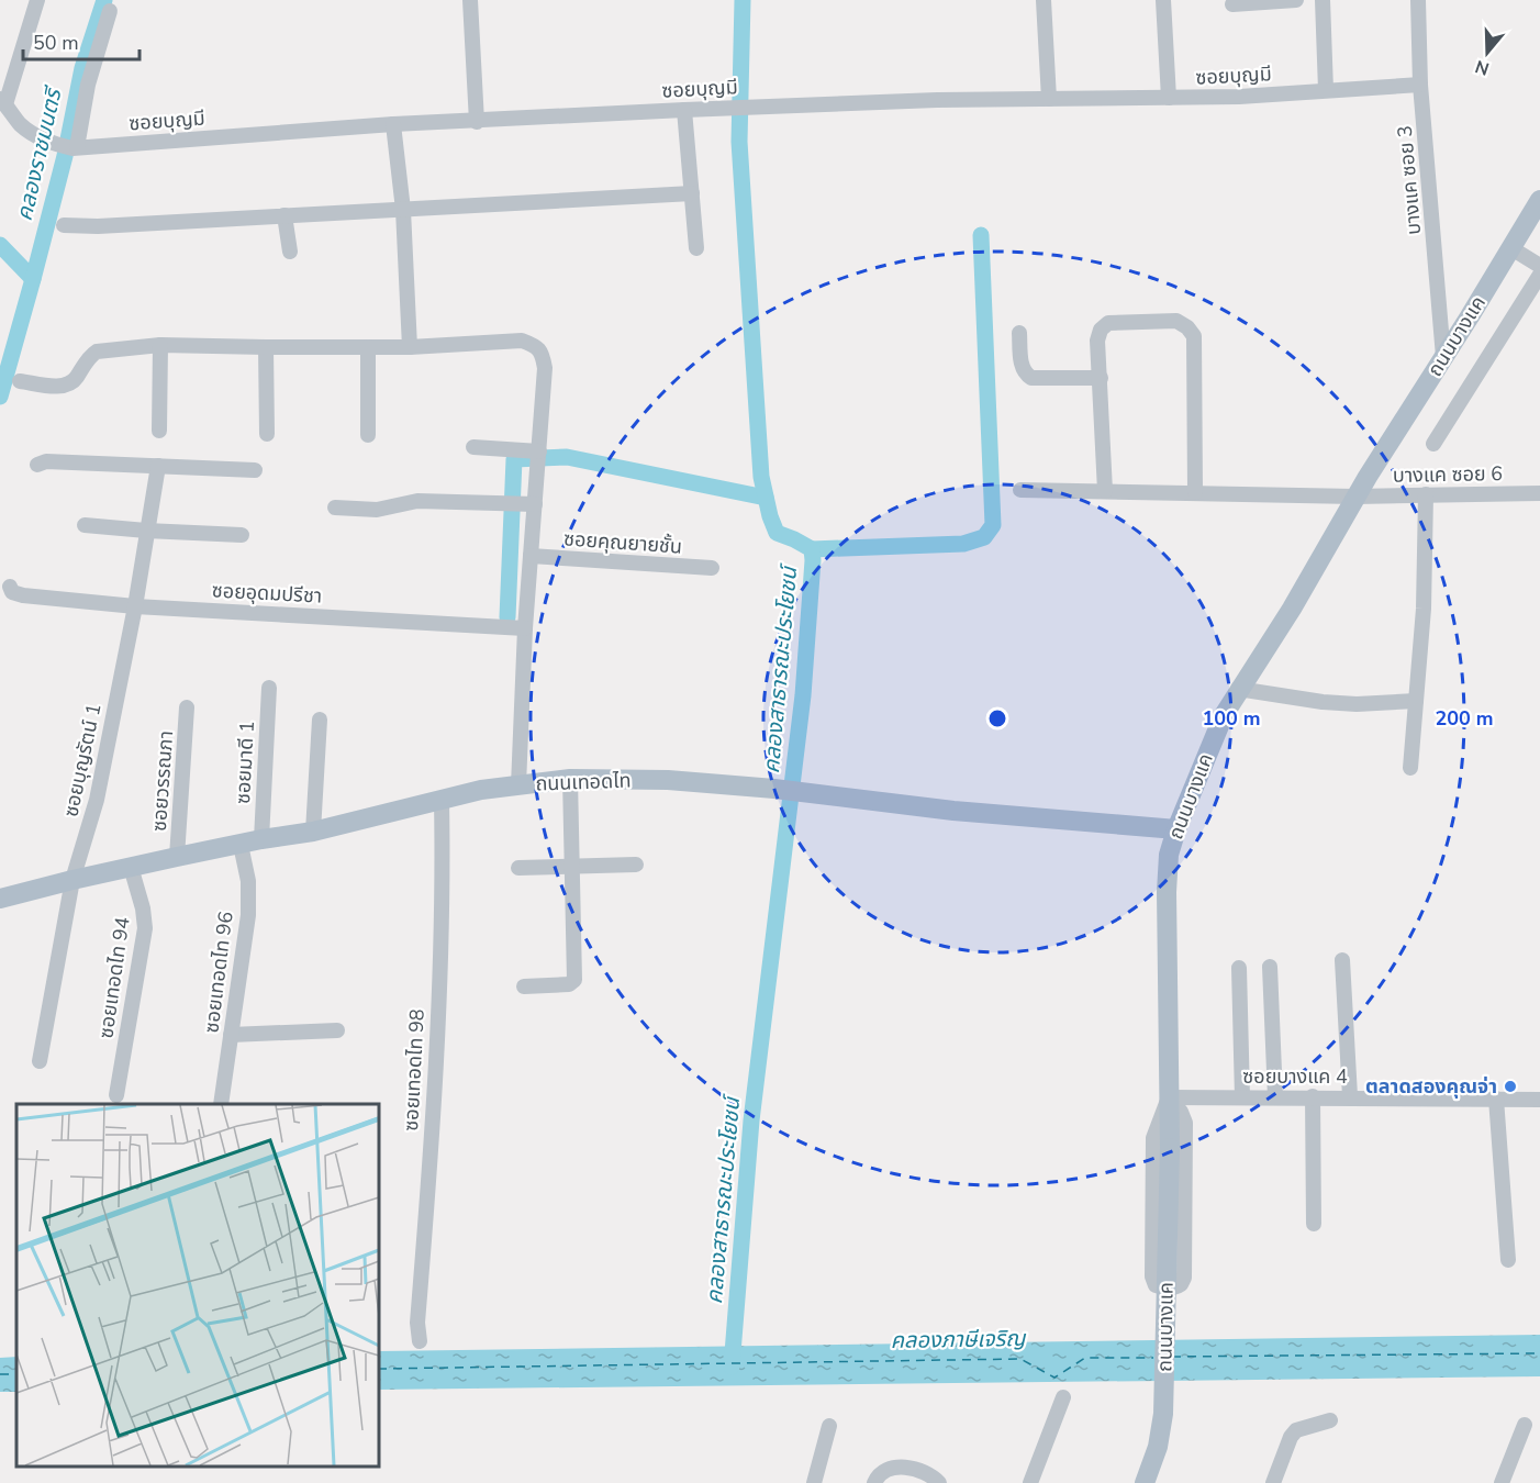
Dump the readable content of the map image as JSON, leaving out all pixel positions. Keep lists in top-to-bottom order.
{
  "streets": {
    "main road": ["ถนนบางแค", "ถนนเทอดไท"],
    "street": [
      "ซอยบุญมี",
      "บางแค ซอย 3",
      "บางแค ซอย 6",
      "ซอยคุณยายชั้น",
      "ซอยอุดมปรีชา",
      "ซอยบุญรัตน์ 1",
      "ซอยมาดี 1",
      "ซอยวรรณภา",
      "ซอยเทอดไท 96",
      "ซอยเทอดไท 94",
      "ซอยเทอดไท 98",
      "ซอยบางแค 4"
    ]
  },
  "crossings": [
    ["ซอยบุญมี", "บางแค ซอย 3"],
    ["บางแค ซอย 3", "ถนนบางแค"],
    ["ถนนบางแค", "บางแค ซอย 6"],
    ["ถนนบางแค", "ถนนเทอดไท"],
    ["ถนนบางแค", "ซอยบางแค 4"],
    ["ซอยอุดมปรีชา", "ซอยบุญรัตน์ 1"],
    ["ซอยบุญรัตน์ 1", "ถนนเทอดไท"],
    ["ซอยมาดี 1", "ถนนเทอดไท"],
    ["ซอยวรรณภา", "ถนนเทอดไท"],
    ["ถนนเทอดไท", "ซอยเทอดไท 96"],
    ["ถนนเทอดไท", "ซอยเทอดไท 94"],
    ["ถนนเทอดไท", "ซอยเทอดไท 98"]
  ],
  "water": ["คลองราชมนตรี", "คลองสาธารณะประโยชน์", "คลองภาษีเจริญ"],
  "places": ["ตลาดสองคุณจ่า"],
  "scale_bar": "50 m",
  "north": "bottom",
  "rings": ["100 m", "200 m"]
}
